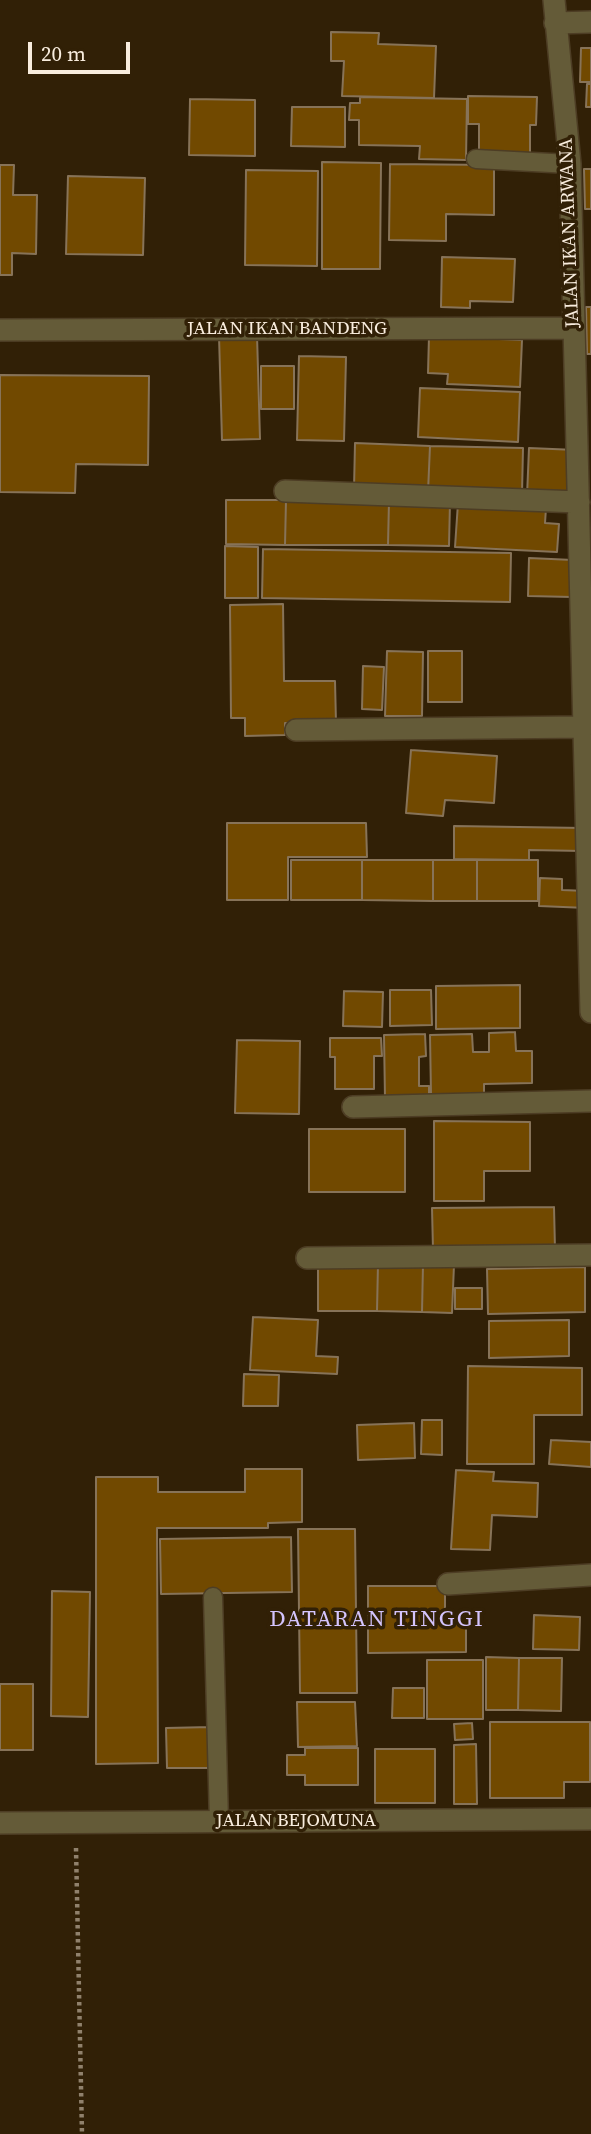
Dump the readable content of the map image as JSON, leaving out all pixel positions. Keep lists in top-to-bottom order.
{
  "streets": {
    "street": ["JALAN IKAN ARWANA", "JALAN IKAN BANDENG", "JALAN BEJOMUNA"]
  },
  "crossings": [
    ["JALAN IKAN ARWANA", "JALAN IKAN BANDENG"]
  ],
  "districts": ["DATARAN TINGGI"],
  "scale_bar": "20 m"
}
